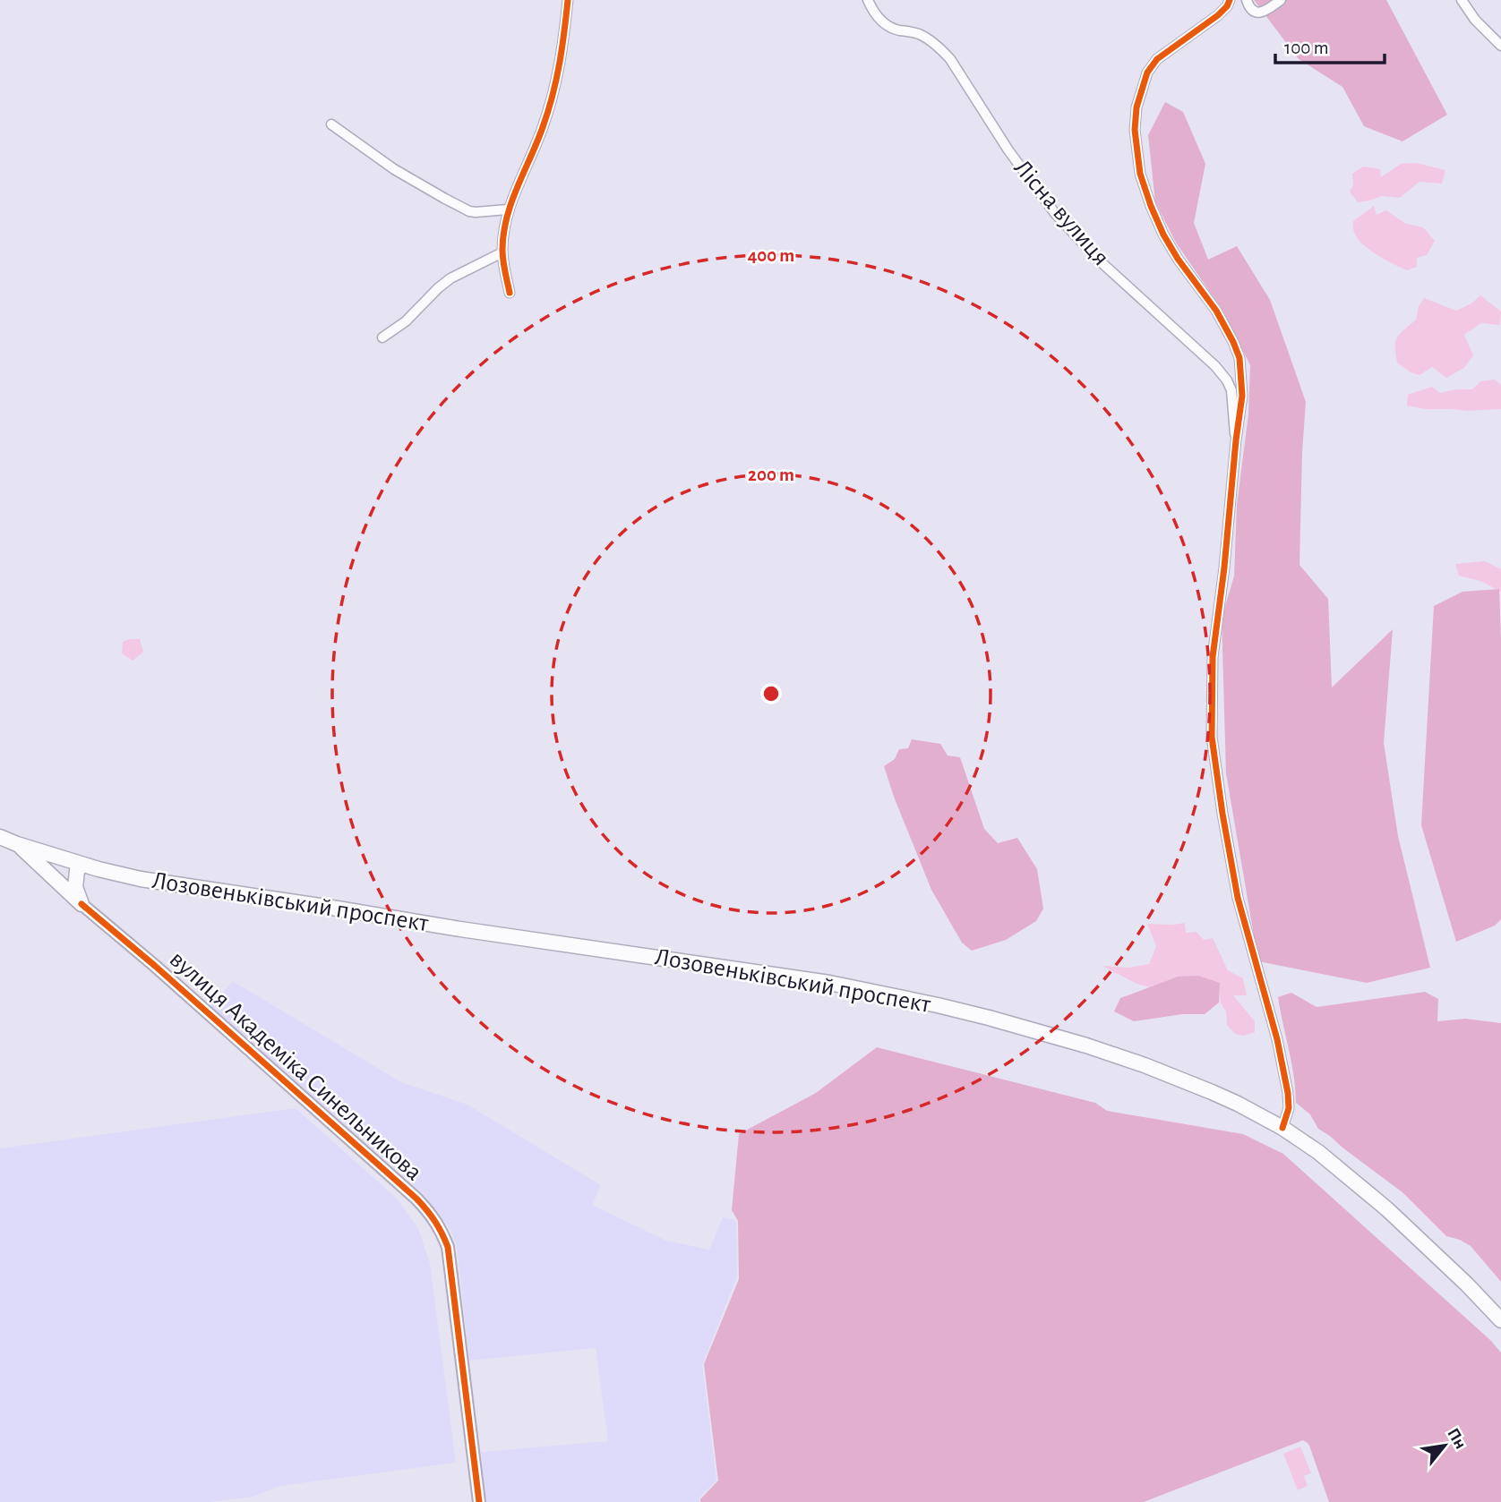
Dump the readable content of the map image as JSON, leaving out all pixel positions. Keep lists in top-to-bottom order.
{
  "streets": {
    "highway": ["Лозовеньківський проспект"],
    "street": ["Лісна вулиця", "вулиця Академіка Синельникова"]
  },
  "scale_bar": "100 m",
  "north": "top right",
  "rings": ["400 m", "200 m"]
}
